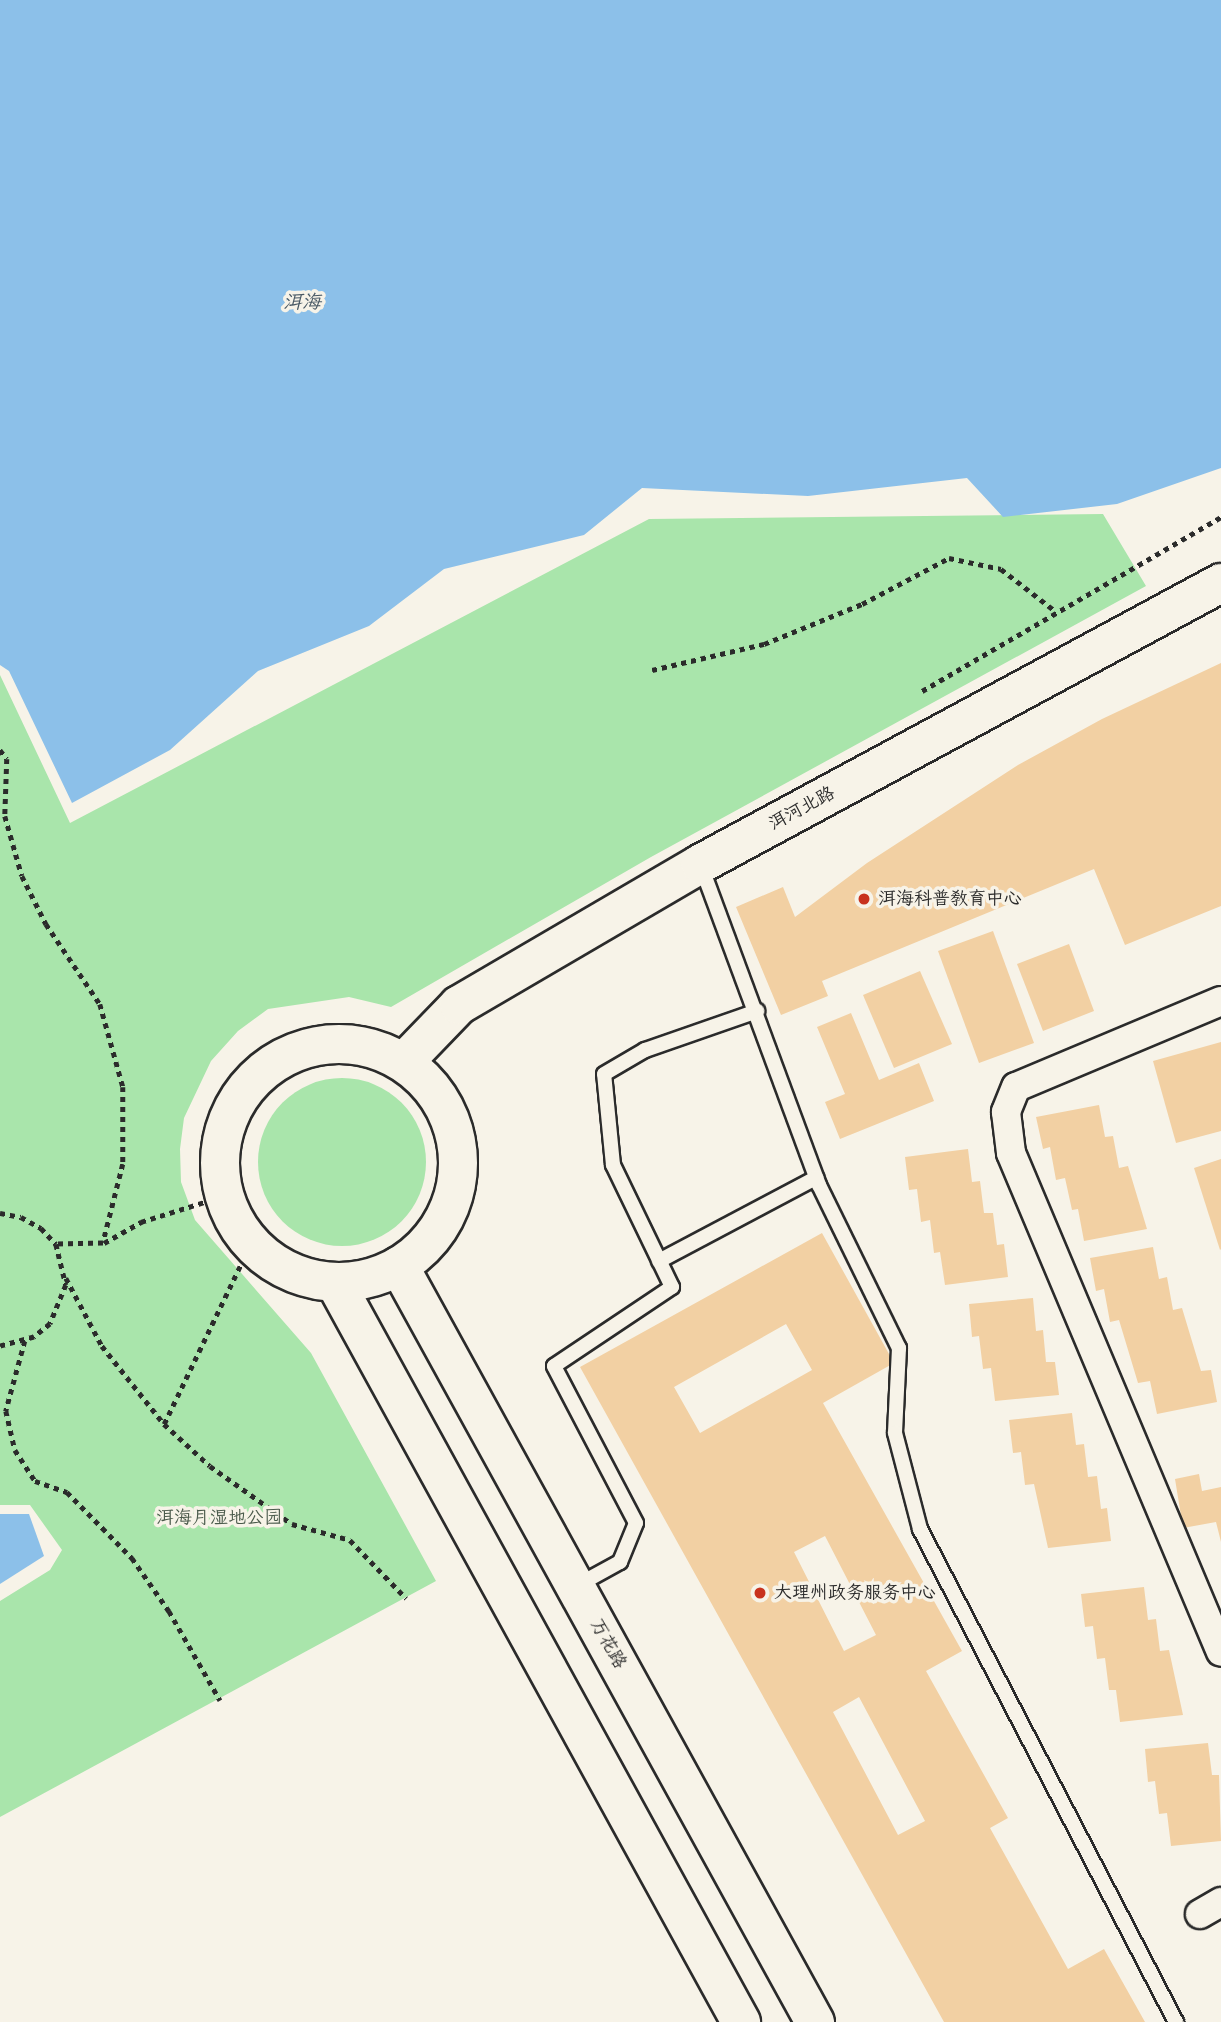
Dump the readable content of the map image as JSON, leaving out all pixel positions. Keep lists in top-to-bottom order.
{
  "streets": {
    "street": ["洱河北路", "万花路"]
  },
  "crossings": [
    ["洱河北路", "万花路"]
  ],
  "water": ["洱海"],
  "parks": ["洱海月湿地公园"],
  "places": ["洱海科普教育中心", "大理州政务服务中心"]
}
